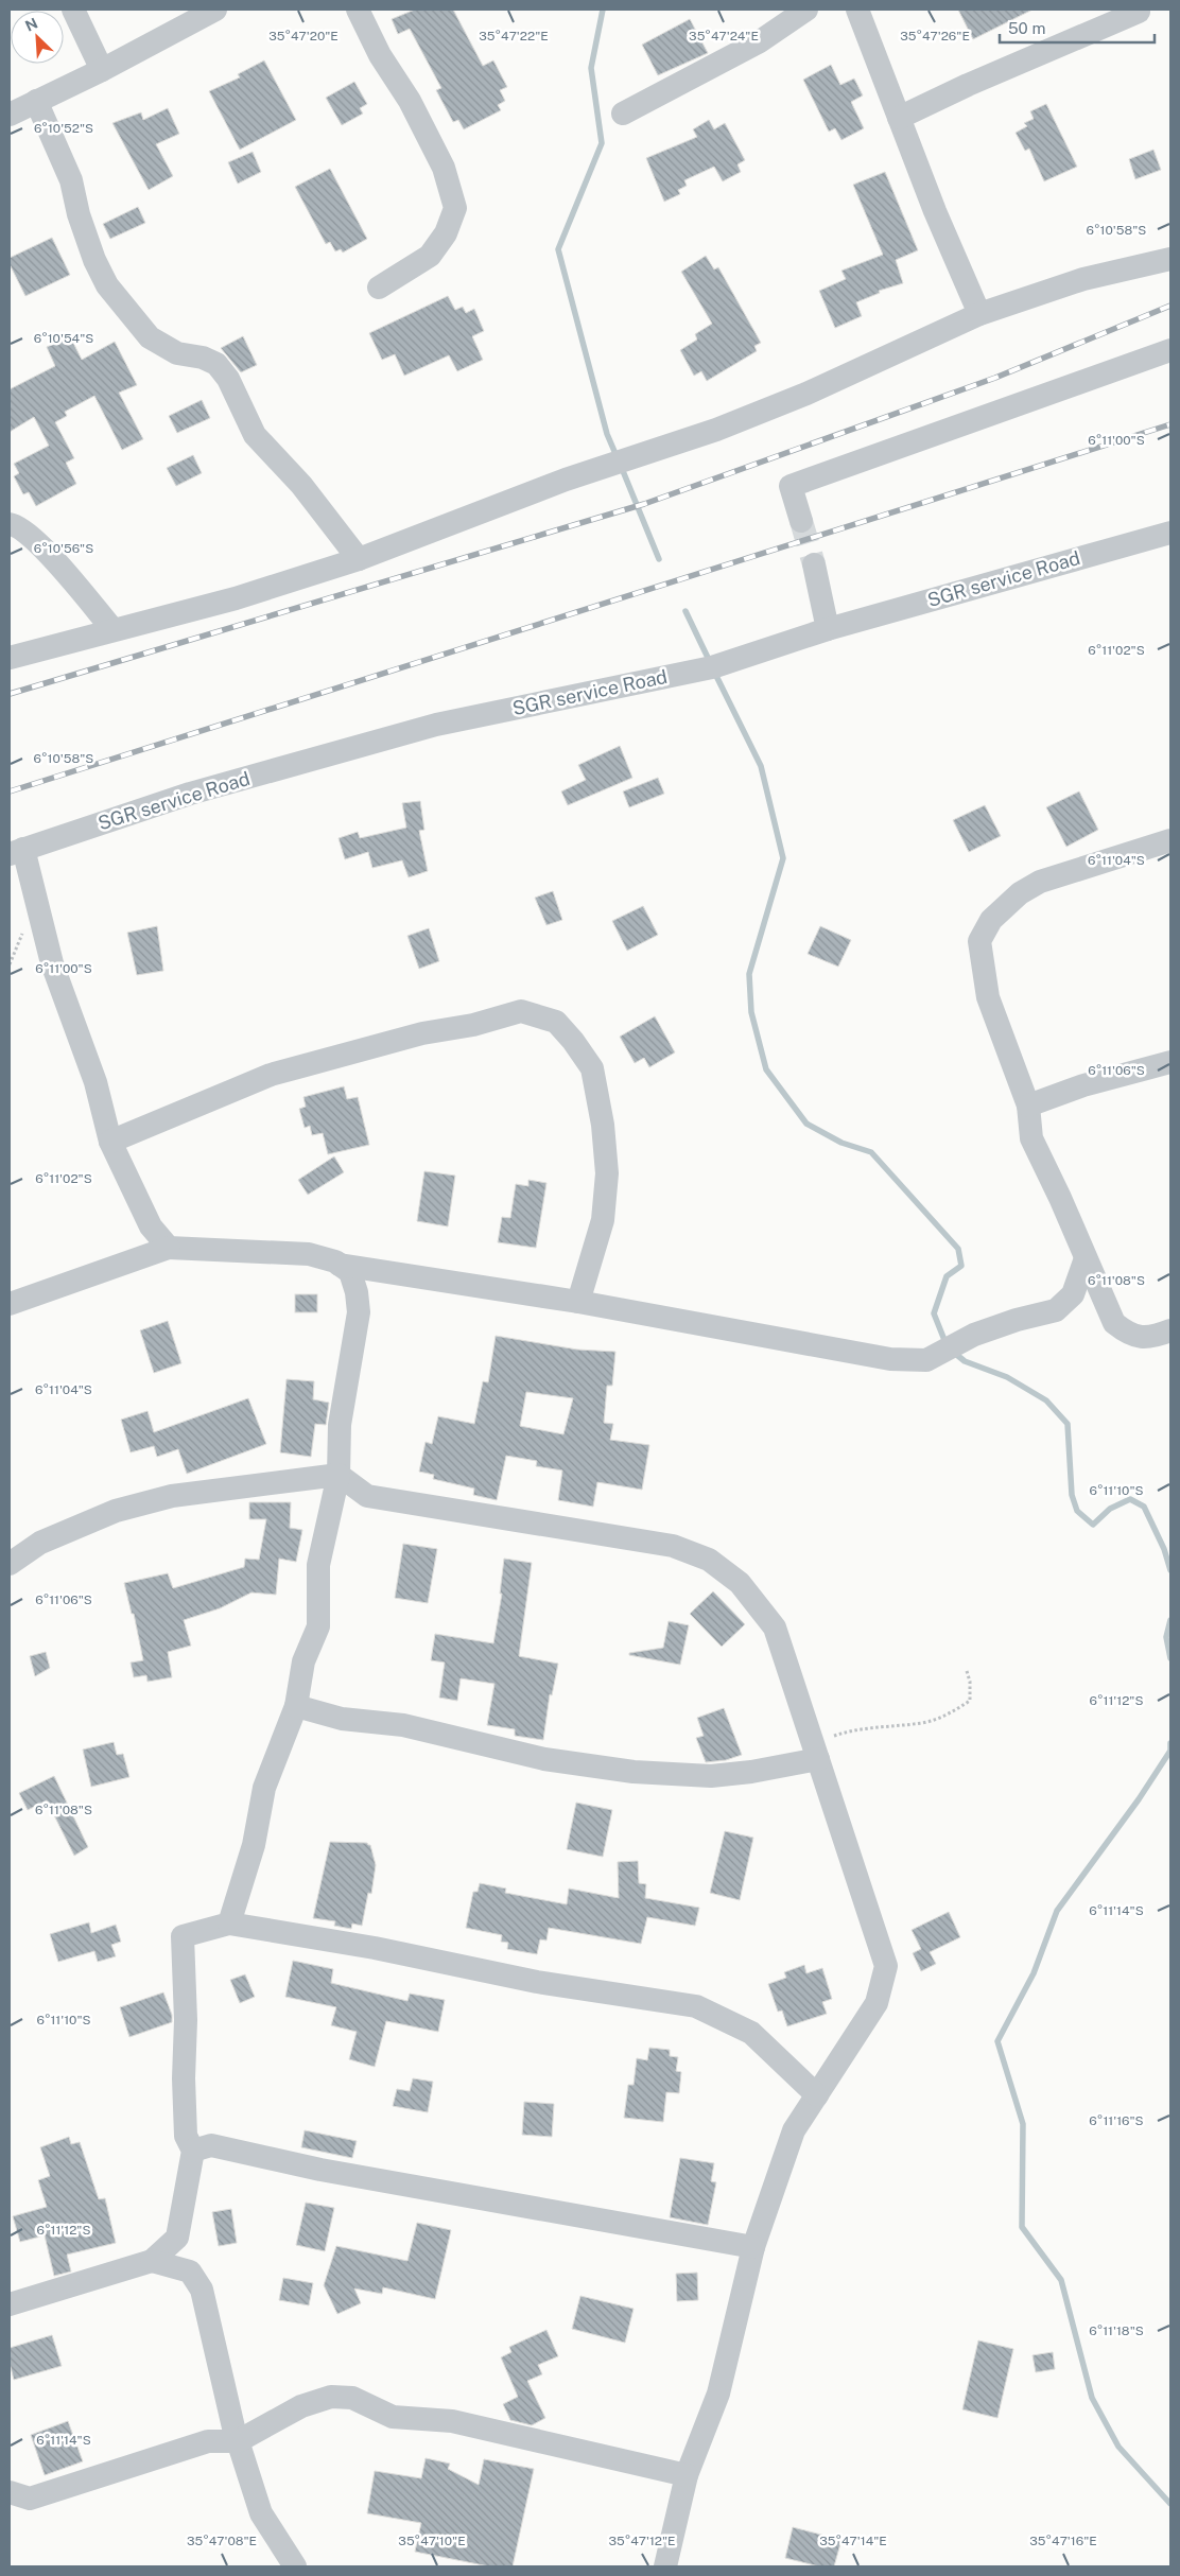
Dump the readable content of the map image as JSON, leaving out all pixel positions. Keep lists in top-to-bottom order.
{
  "streets": {
    "street": ["SGR service Road"]
  },
  "scale_bar": "50 m",
  "north": "top left",
  "coordinates": [
    "35°47'22\"E",
    "35°47'24\"E",
    "35°47'26\"E",
    "35°47'20\"E",
    "6°10'52\"S",
    "6°10'58\"S",
    "6°10'54\"S",
    "6°11'00\"S",
    "6°10'56\"S",
    "6°11'02\"S",
    "6°11'04\"S",
    "6°11'06\"S",
    "6°11'08\"S",
    "6°11'10\"S",
    "6°11'12\"S",
    "6°11'14\"S",
    "6°11'16\"S",
    "6°11'18\"S",
    "35°47'08\"E",
    "35°47'10\"E",
    "35°47'12\"E",
    "35°47'14\"E",
    "35°47'16\"E"
  ]
}
